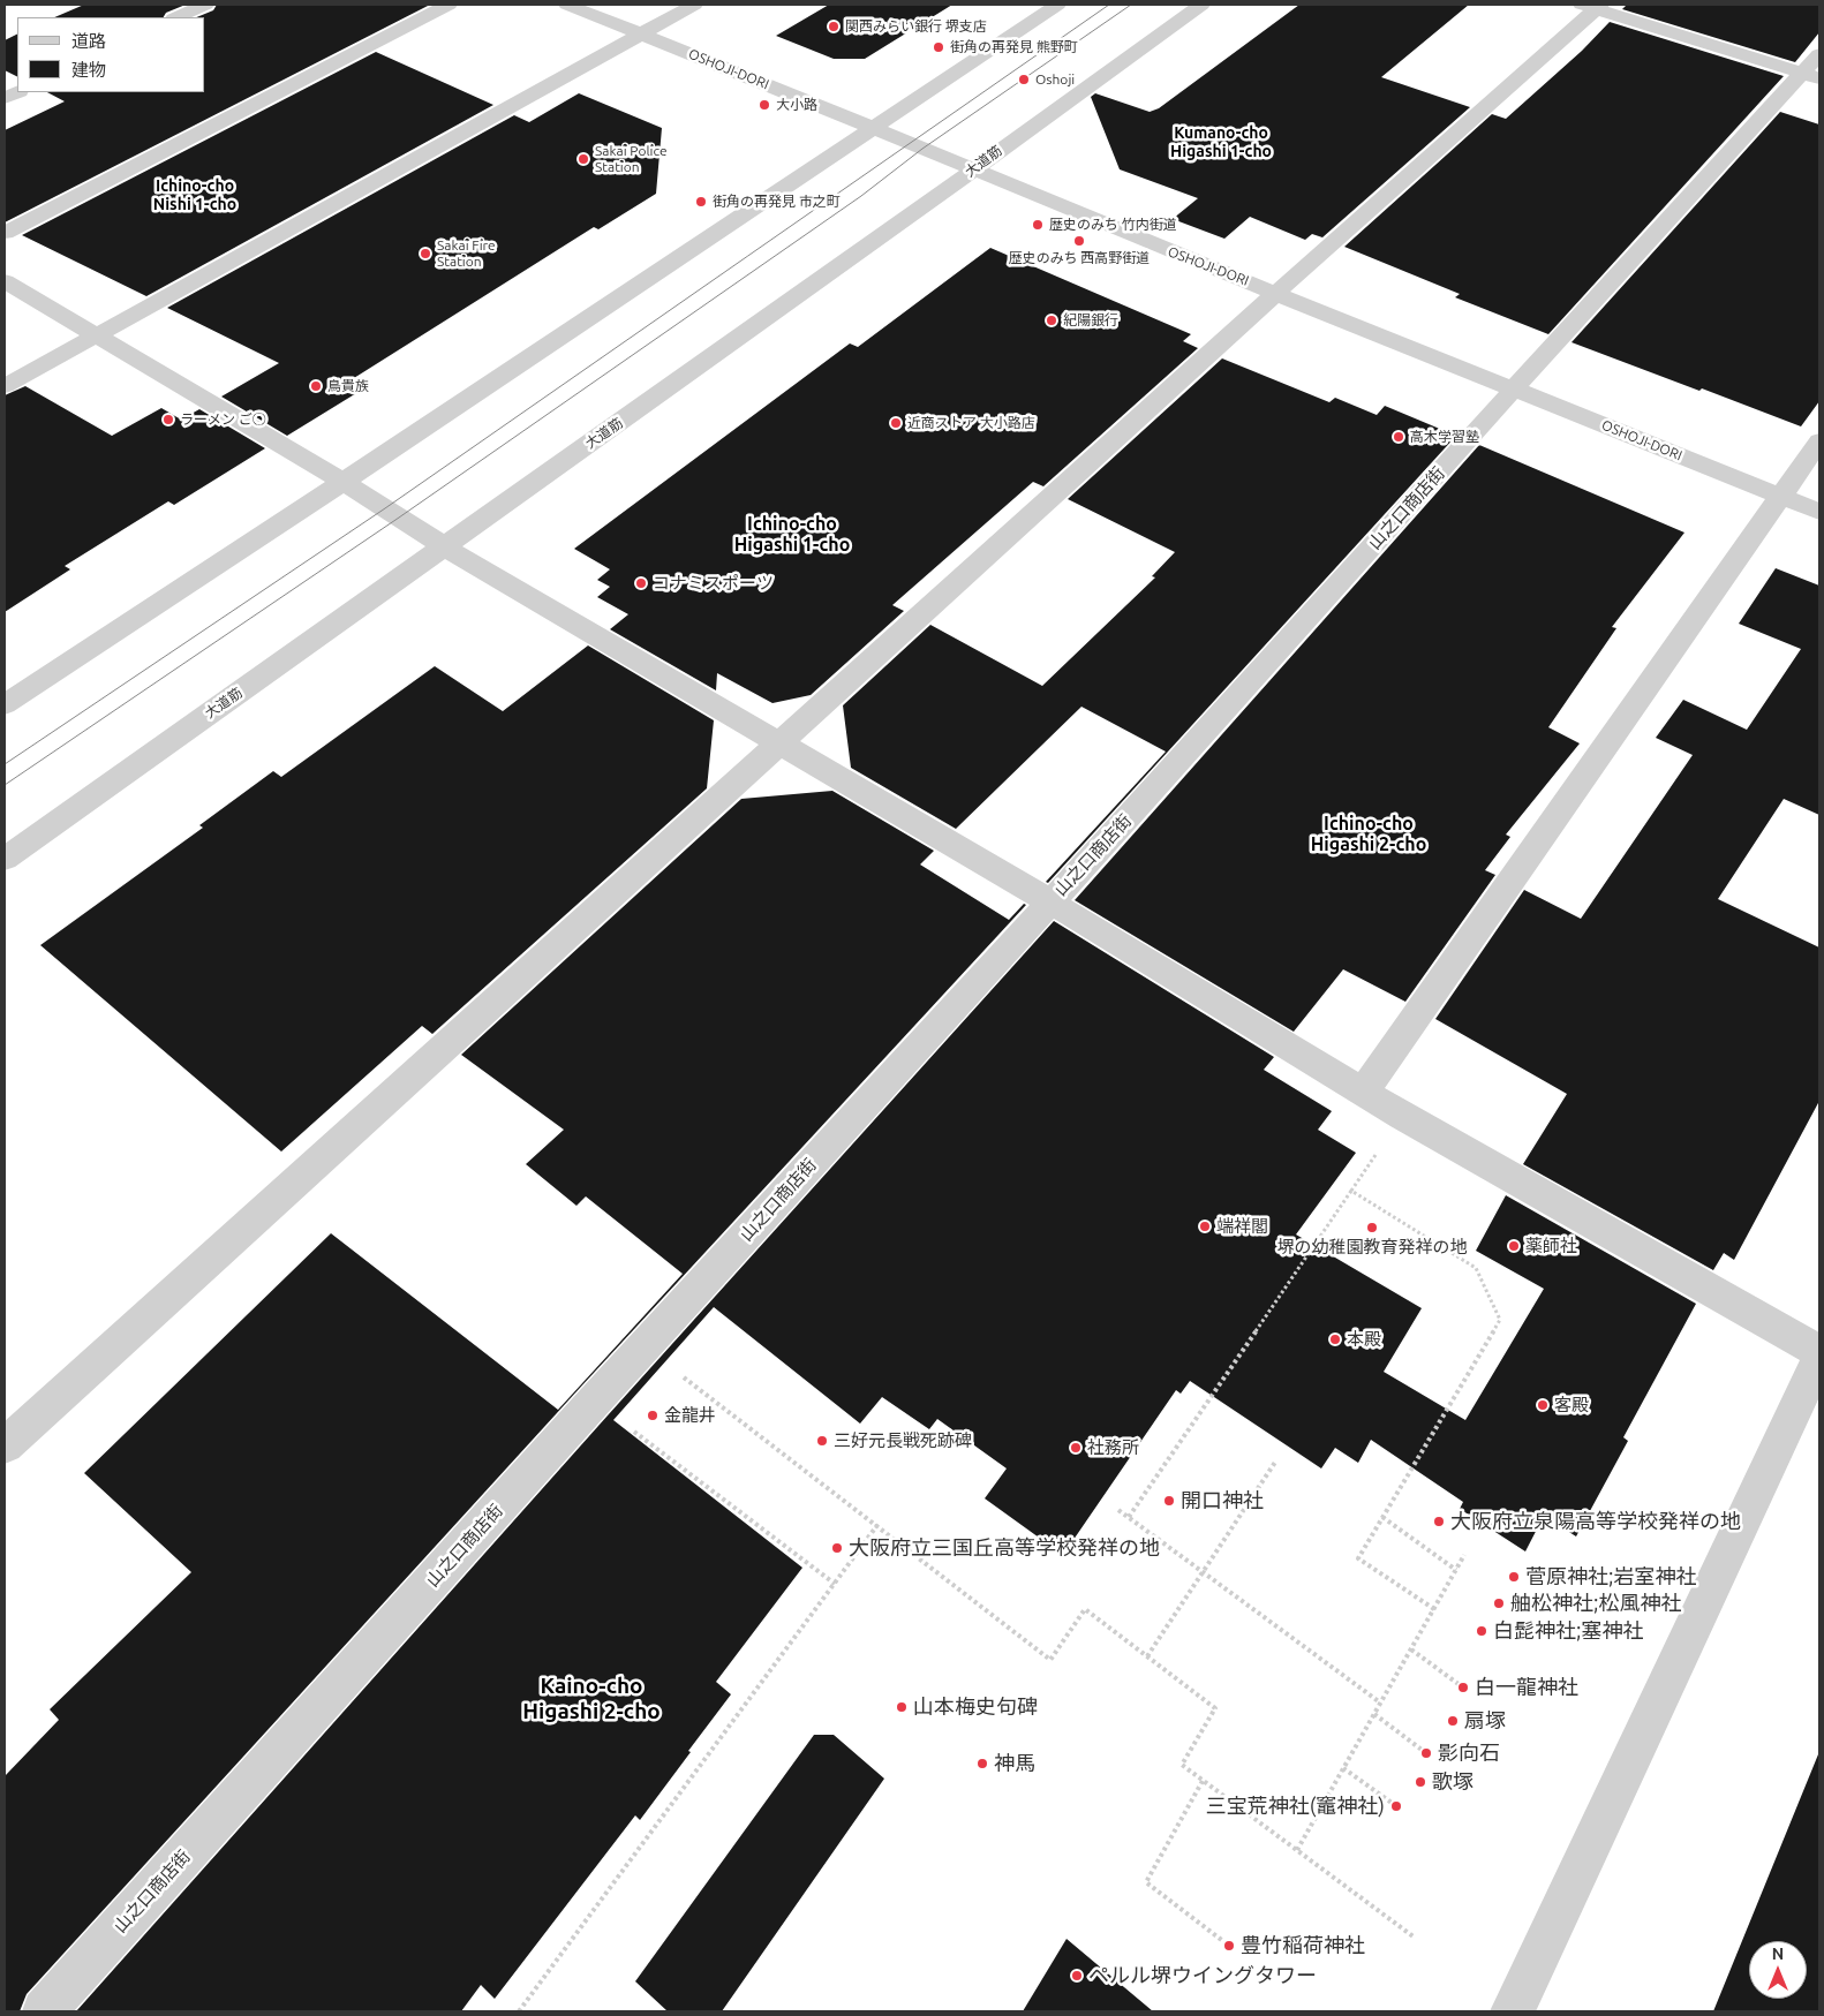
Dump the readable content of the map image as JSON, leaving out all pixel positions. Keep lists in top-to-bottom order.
{
  "streets": {
    "street": ["OSHOJI-DORI", "大道筋", "山之口商店街"]
  },
  "crossings": [
    ["OSHOJI-DORI", "大道筋"],
    ["OSHOJI-DORI", "山之口商店街"]
  ],
  "districts": [
    "Kumano-cho Higashi 1-cho",
    "Ichino-cho Nishi 1-cho",
    "Ichino-cho Higashi 1-cho",
    "Ichino-cho Higashi 2-cho",
    "Kaino-cho Higashi 2-cho"
  ],
  "places": [
    "関西みらい銀行 堺支店",
    "街角の再発見 熊野町",
    "Oshoji",
    "大小路",
    "Sakai Police Station",
    "街角の再発見 市之町",
    "歴史のみち 竹内街道",
    "歴史のみち 西高野街道",
    "Sakai Fire Station",
    "紀陽銀行",
    "鳥貴族",
    "ラーメン ご○",
    "近商ストア 大小路店",
    "高木学習塾",
    "コナミスポーツ",
    "端祥閣",
    "堺の幼稚園教育発祥の地",
    "薬師社",
    "本殿",
    "客殿",
    "金龍井",
    "三好元長戦死跡碑",
    "社務所",
    "開口神社",
    "大阪府立泉陽高等学校発祥の地",
    "大阪府立三国丘高等学校発祥の地",
    "菅原神社;岩室神社",
    "舳松神社;松風神社",
    "白髭神社;塞神社",
    "白一龍神社",
    "山本梅史句碑",
    "扇塚",
    "影向石",
    "神馬",
    "歌塚",
    "三宝荒神社(竈神社)",
    "豊竹稲荷神社",
    "ペルル堺ウイングタワー"
  ],
  "legend": ["道路", "建物"],
  "north": "top"
}
